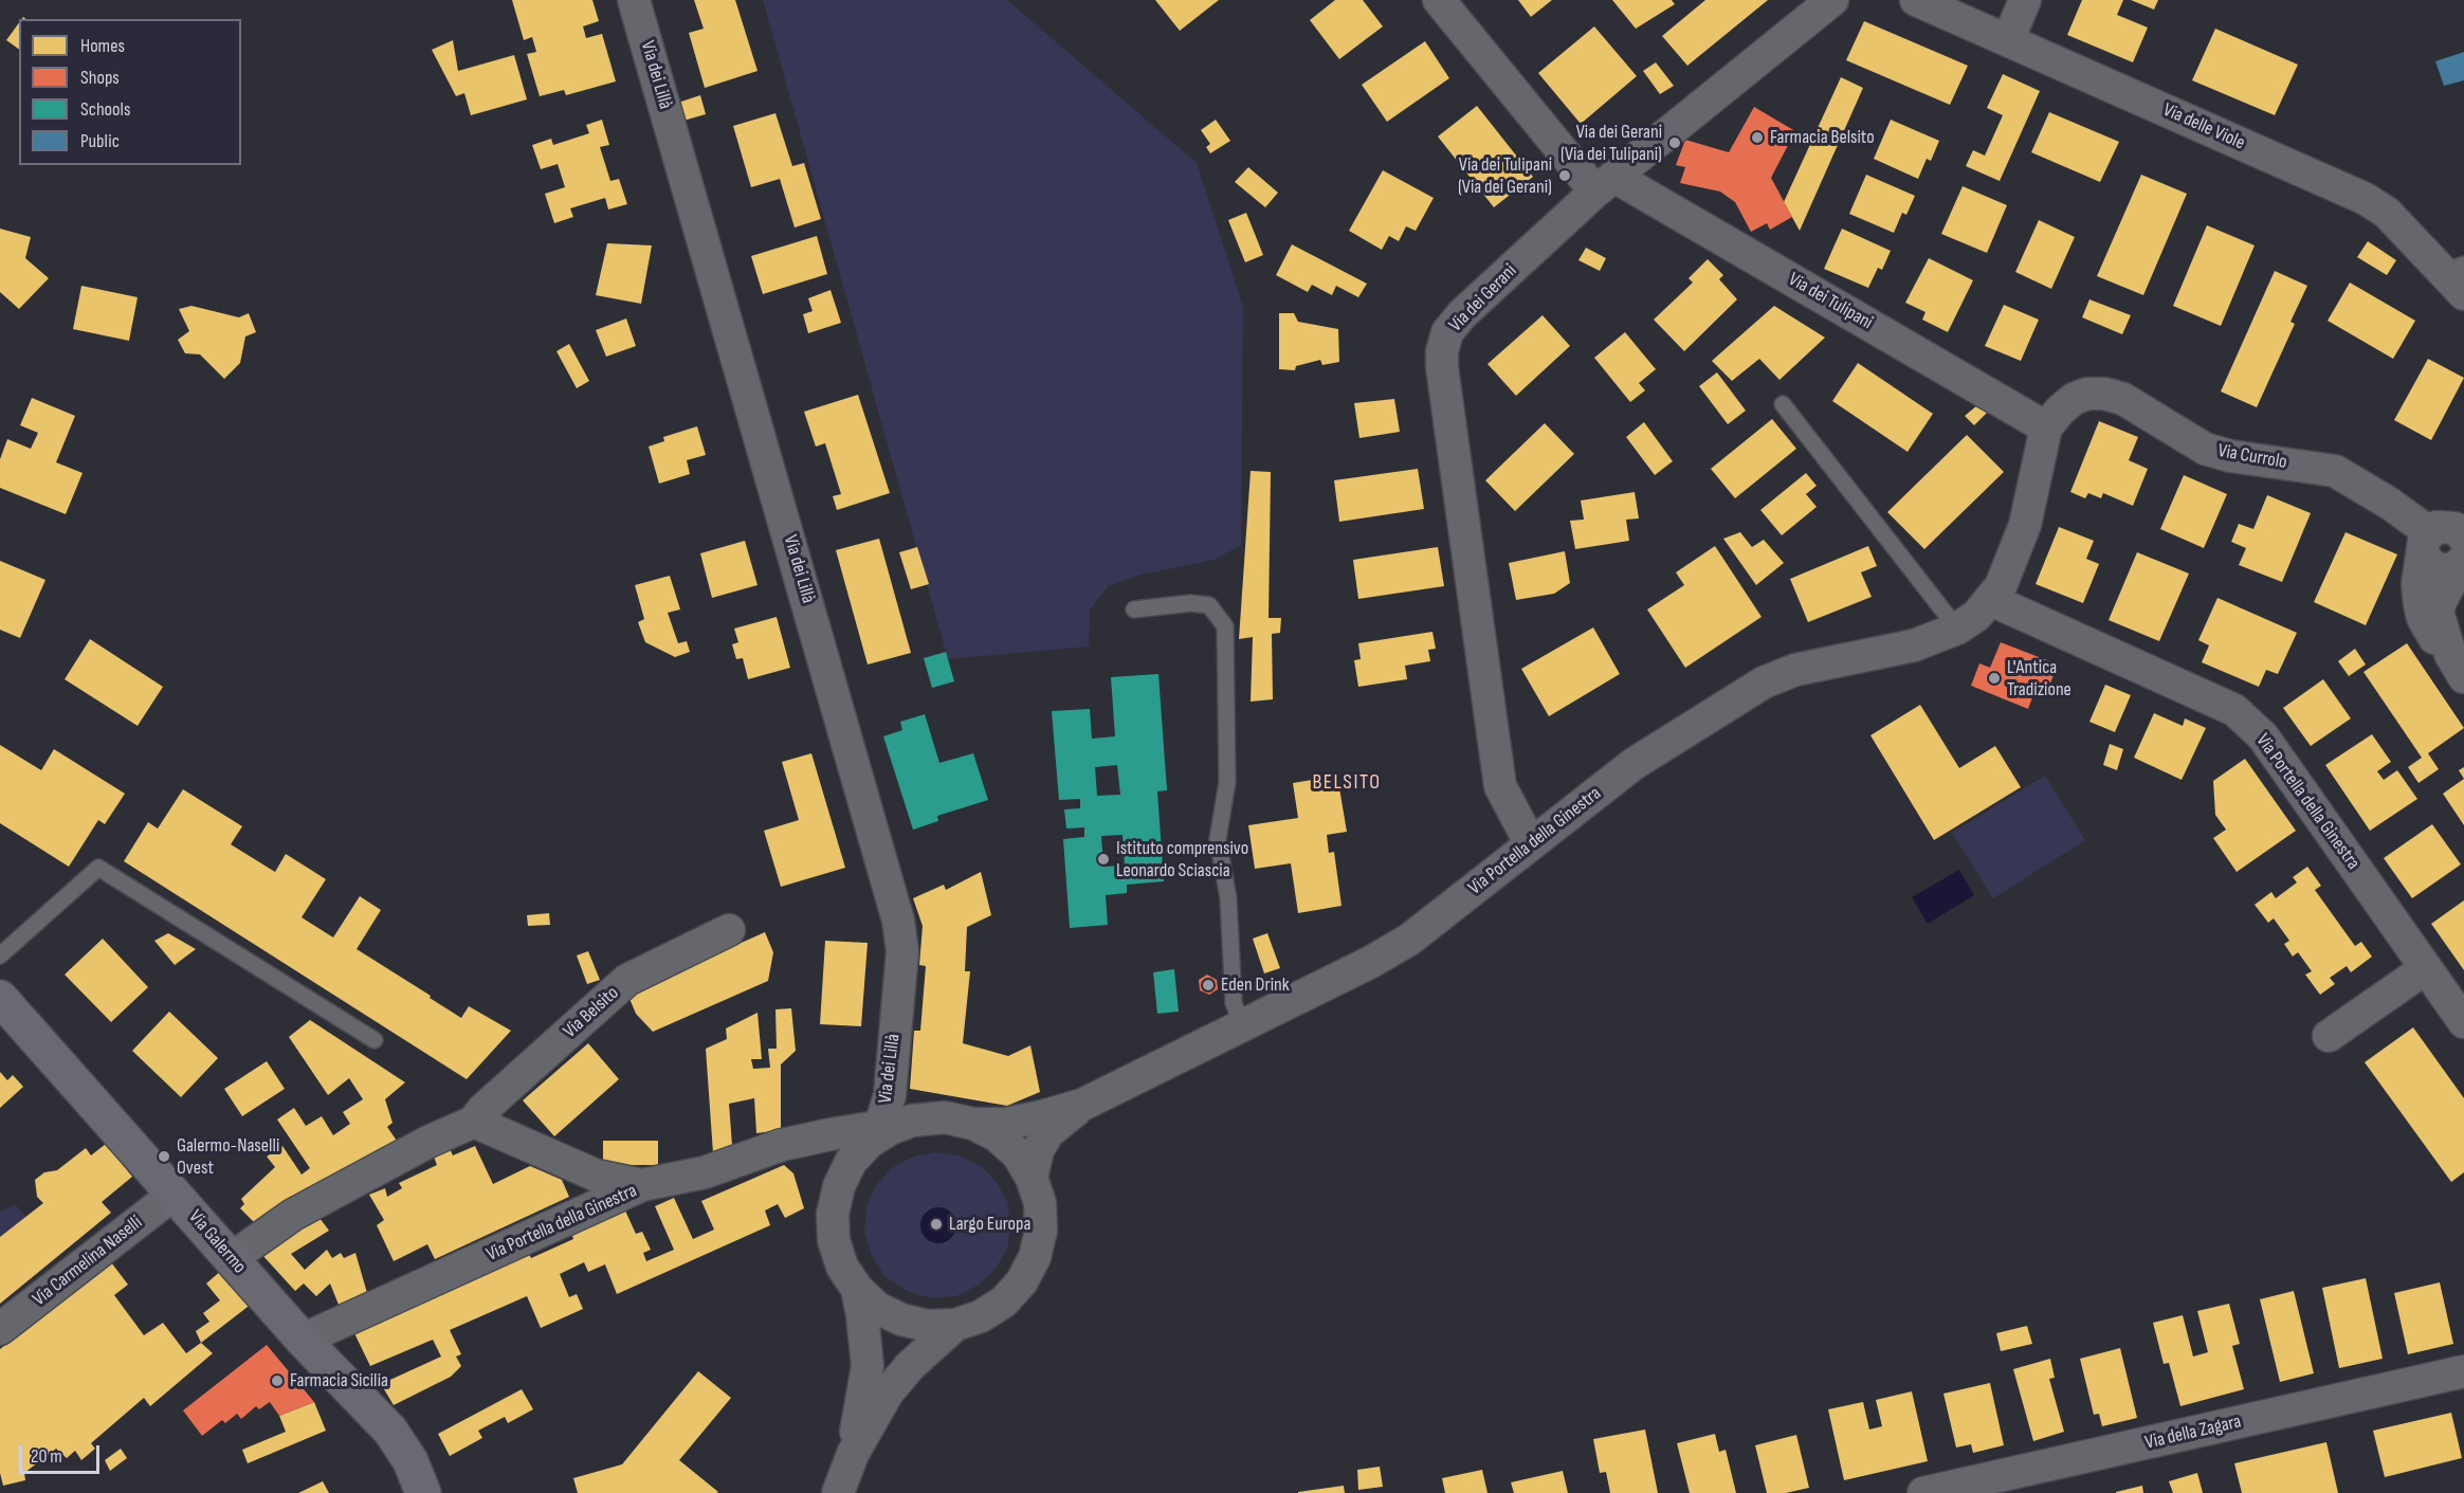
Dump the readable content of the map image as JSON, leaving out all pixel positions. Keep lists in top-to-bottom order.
{
  "streets": {
    "main road": ["Via Galermo"],
    "street": [
      "Via dei Lillà",
      "Via delle Viole",
      "Via dei Gerani",
      "Via dei Tulipani",
      "Via Currolo",
      "Via Portella della Ginestra",
      "Via Belsito",
      "Via Carmelina Naselli",
      "Via della Zagara"
    ]
  },
  "crossings": [
    ["Via dei Lillà", "Via Portella della Ginestra"],
    ["Via dei Gerani", "Via dei Tulipani"],
    ["Via dei Gerani", "Via Portella della Ginestra"],
    ["Via dei Tulipani", "Via Currolo"],
    ["Via dei Tulipani", "Via Portella della Ginestra"],
    ["Via Currolo", "Via Portella della Ginestra"],
    ["Via Portella della Ginestra", "Via Galermo"],
    ["Via Belsito", "Via Galermo"],
    ["Via Galermo", "Via Carmelina Naselli"]
  ],
  "districts": ["BELSITO"],
  "places": [
    "Farmacia Belsito",
    "Via dei Gerani (Via dei Tulipani)",
    "Via dei Tulipani (Via dei Gerani)",
    "L'Antica Tradizione",
    "Istituto comprensivo Leonardo Sciascia",
    "Eden Drink",
    "Galermo-Naselli Ovest",
    "Largo Europa",
    "Farmacia Sicilia"
  ],
  "legend": [
    "Homes",
    "Shops",
    "Schools",
    "Public"
  ],
  "scale_bar": "20 m"
}
